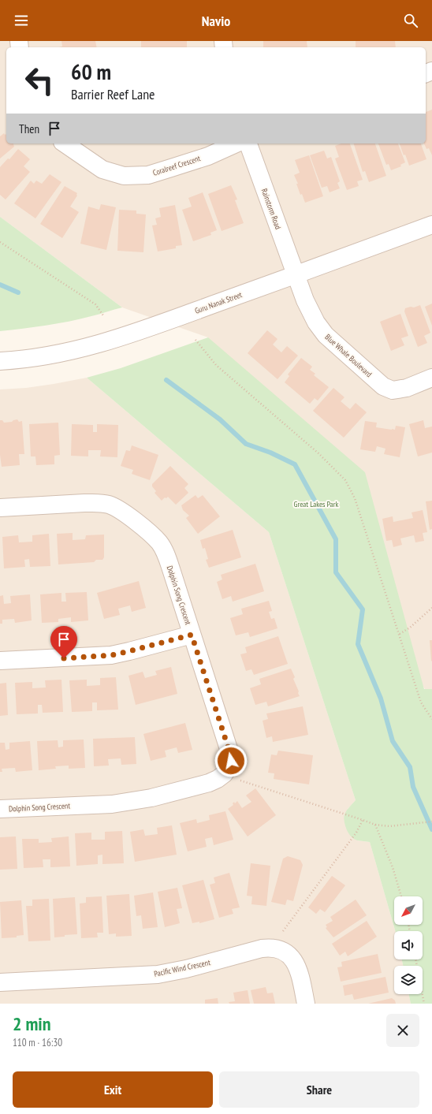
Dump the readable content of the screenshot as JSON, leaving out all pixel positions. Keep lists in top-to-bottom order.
{
  "streets": {
    "street": [
      "Coralreef Crescent",
      "Rainstorm Road",
      "Guru Nanak Street",
      "Blue Whale Boulevard",
      "Dolphin Song Crescent",
      "Pacific Wind Crescent"
    ]
  },
  "crossings": [
    ["Rainstorm Road", "Guru Nanak Street"],
    ["Rainstorm Road", "Blue Whale Boulevard"],
    ["Guru Nanak Street", "Blue Whale Boulevard"]
  ],
  "parks": ["Great Lakes Park"],
  "north": "bottom left",
  "page": {
    "header": "Navio",
    "turn": ["60 m", "Barrier Reef Lane"],
    "then": "Then",
    "heading": ["2 min", "110 m · 16:30"],
    "buttons": ["Exit", "Share"]
  }
}
